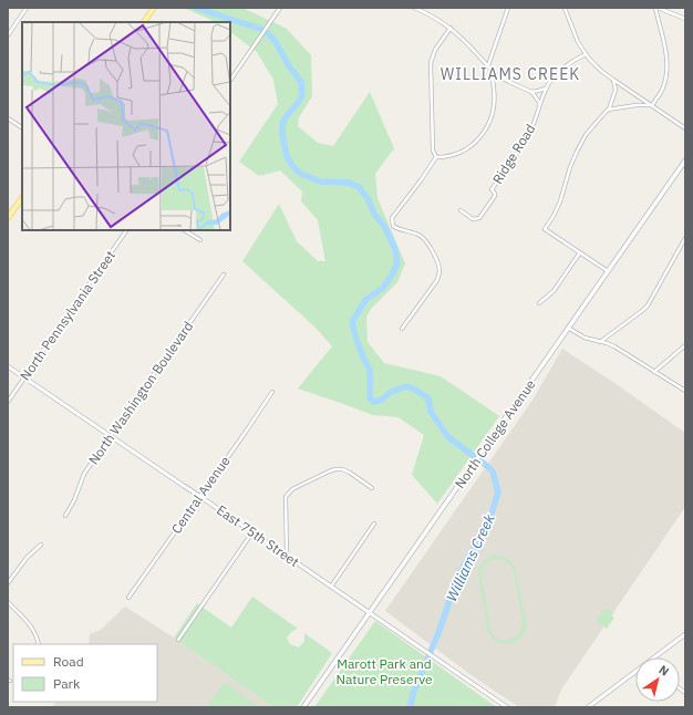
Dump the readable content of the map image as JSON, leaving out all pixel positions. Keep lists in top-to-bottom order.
{
  "streets": {
    "main road": ["North College Avenue"],
    "street": [
      "Ridge Road",
      "North Pennsylvania Street",
      "North Washington Boulevard",
      "Central Avenue",
      "East 75th Street"
    ]
  },
  "crossings": [
    ["North Pennsylvania Street", "East 75th Street"],
    ["North Washington Boulevard", "East 75th Street"],
    ["North College Avenue", "East 75th Street"],
    ["Central Avenue", "East 75th Street"]
  ],
  "districts": ["WILLIAMS CREEK"],
  "water": ["Williams Creek"],
  "parks": ["Marott Park and Nature Preserve"],
  "legend": ["Road", "Park"],
  "north": "top right"
}
